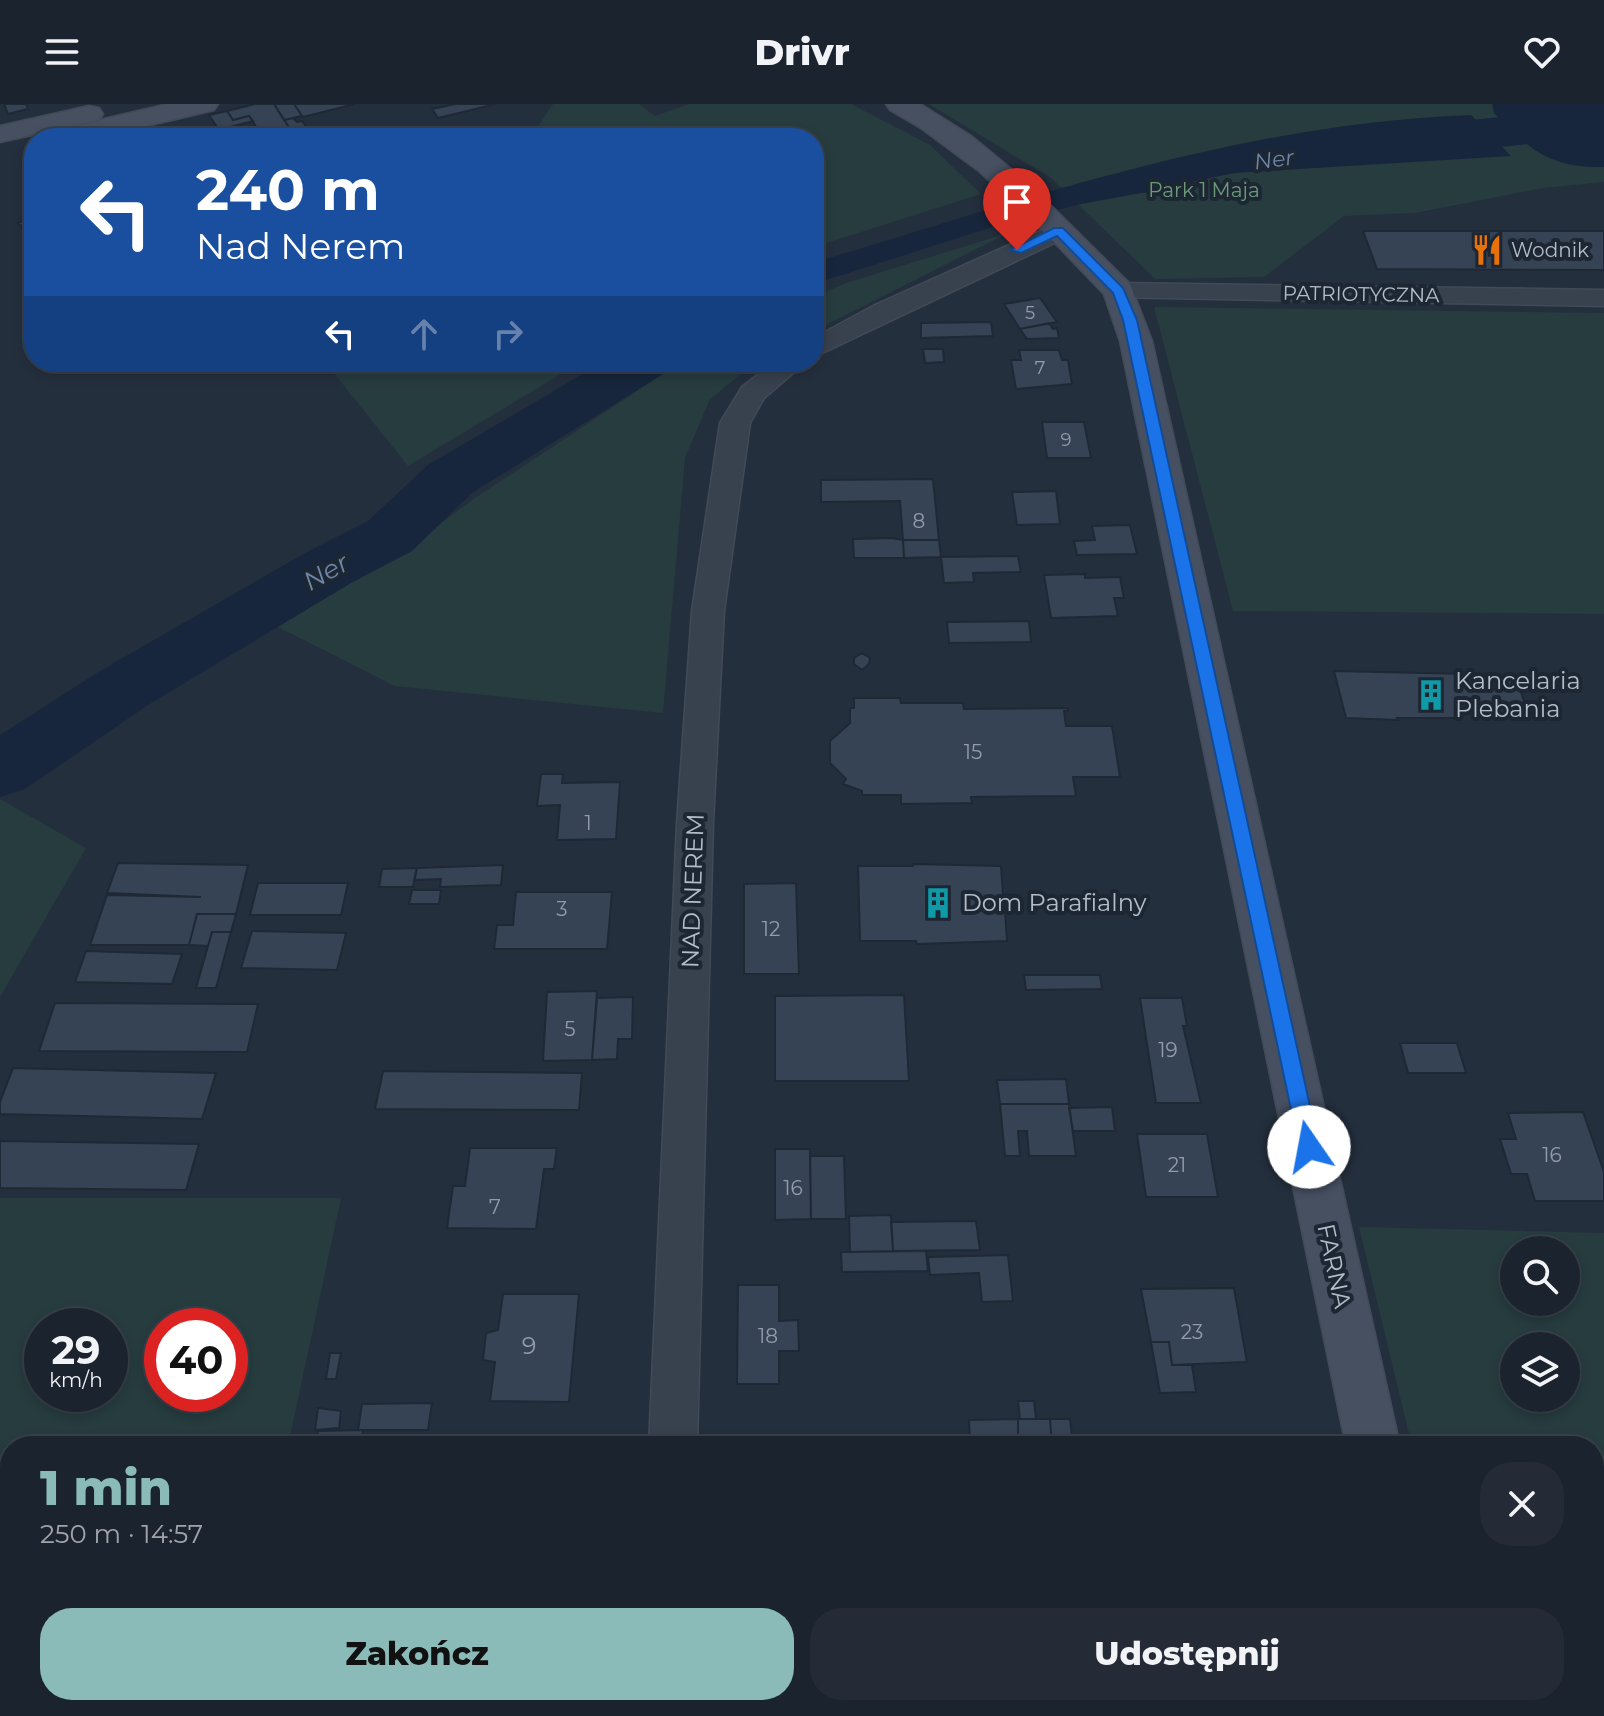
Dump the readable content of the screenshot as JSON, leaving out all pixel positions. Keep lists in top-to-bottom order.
{
  "streets": {
    "street": ["PATRIOTYCZNA", "NAD NEREM", "FARNA"]
  },
  "crossings": [
    ["PATRIOTYCZNA", "FARNA"]
  ],
  "water": ["Ner"],
  "parks": ["Park 1 Maja"],
  "places": {
    "restaurant": ["Wodnik"],
    "building": ["Kancelaria Plebania", "Dom Parafialny"]
  },
  "house_numbers": [
    "5",
    "7",
    "9",
    "8",
    "15",
    "1",
    "3",
    "12",
    "5",
    "19",
    "16",
    "21",
    "16",
    "7",
    "23",
    "18",
    "9"
  ],
  "page": {
    "header": "Drivr",
    "turn": ["240 m", "Nad Nerem"],
    "speed": "29 km/h",
    "limit": "40",
    "heading": ["1 min", "250 m · 14:57"],
    "buttons": ["Zakończ", "Udostępnij"]
  }
}
